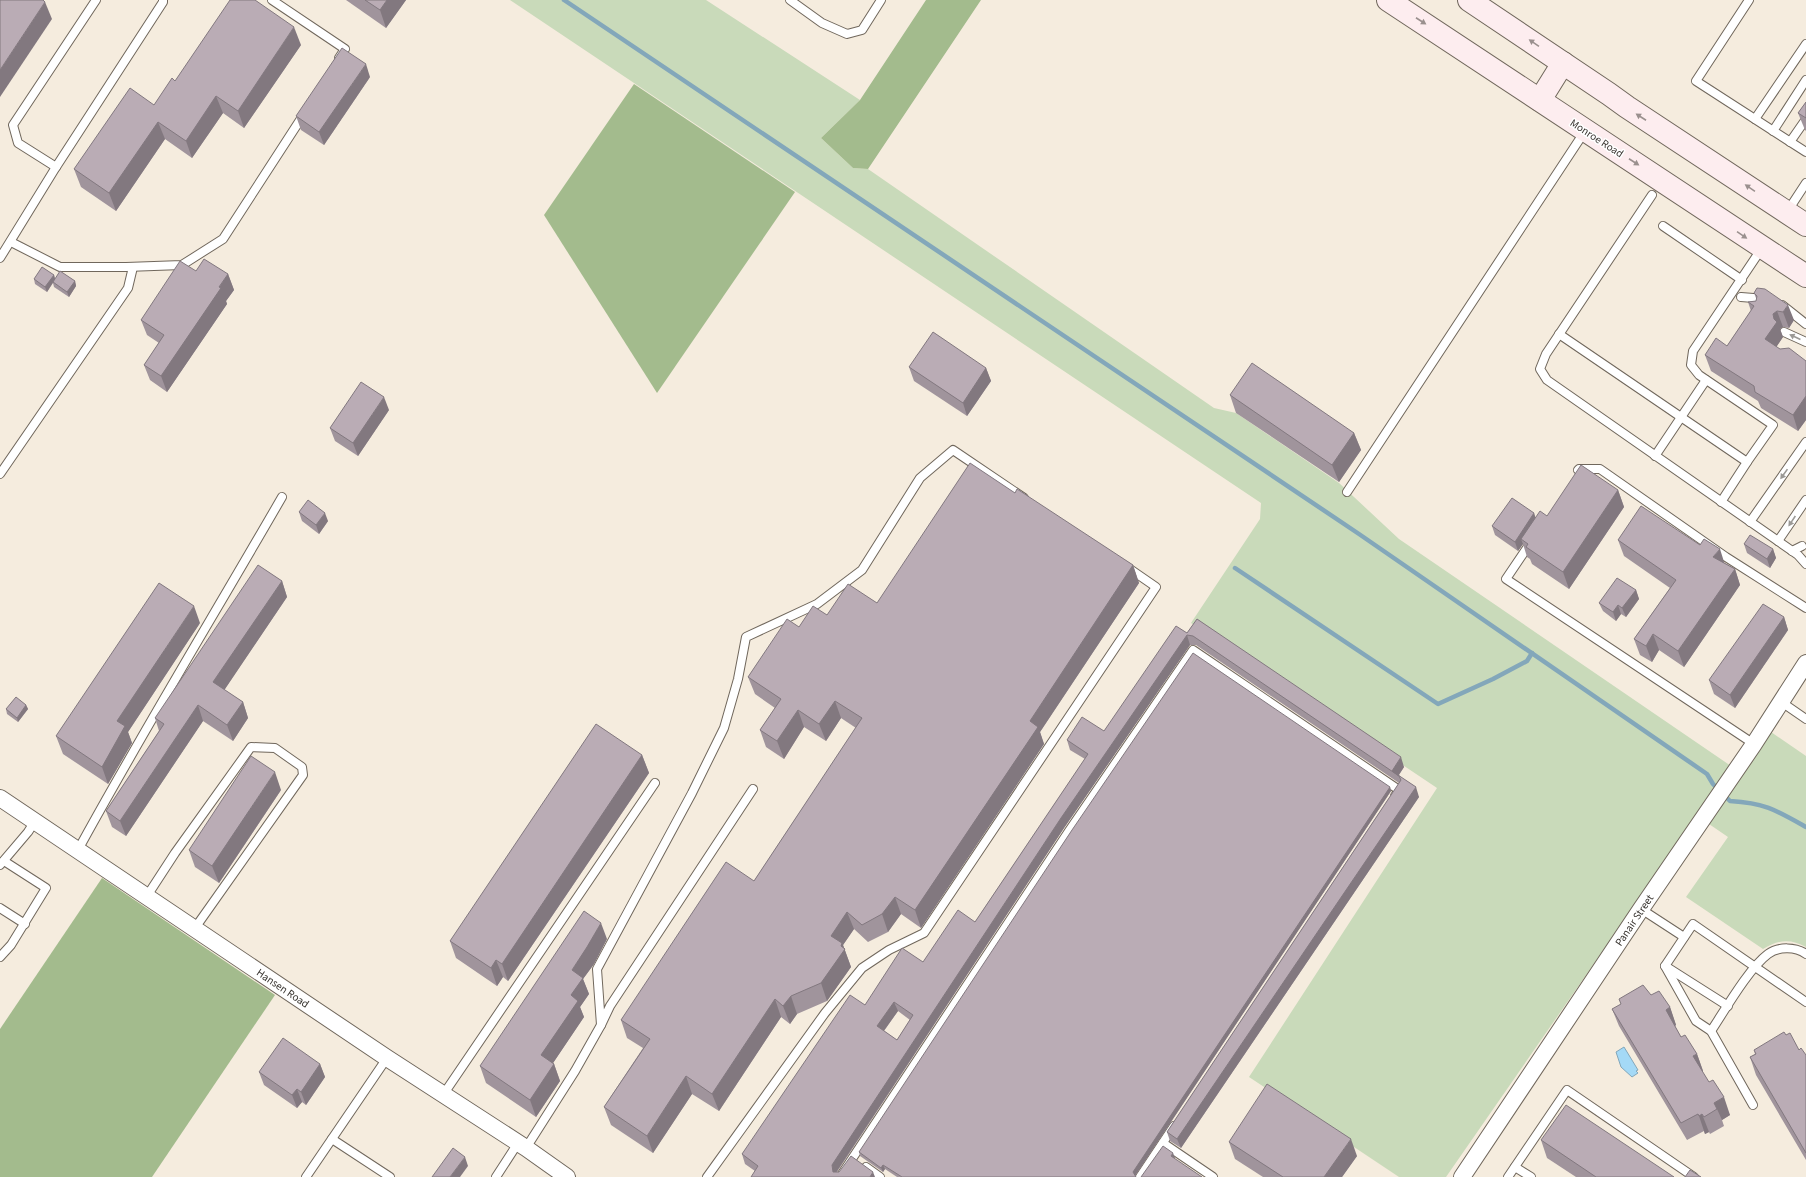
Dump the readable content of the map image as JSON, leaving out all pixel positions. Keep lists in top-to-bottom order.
{
  "streets": {
    "main road": ["Monroe Road"],
    "street": ["Panair Street", "Hansen Road"]
  }
}
